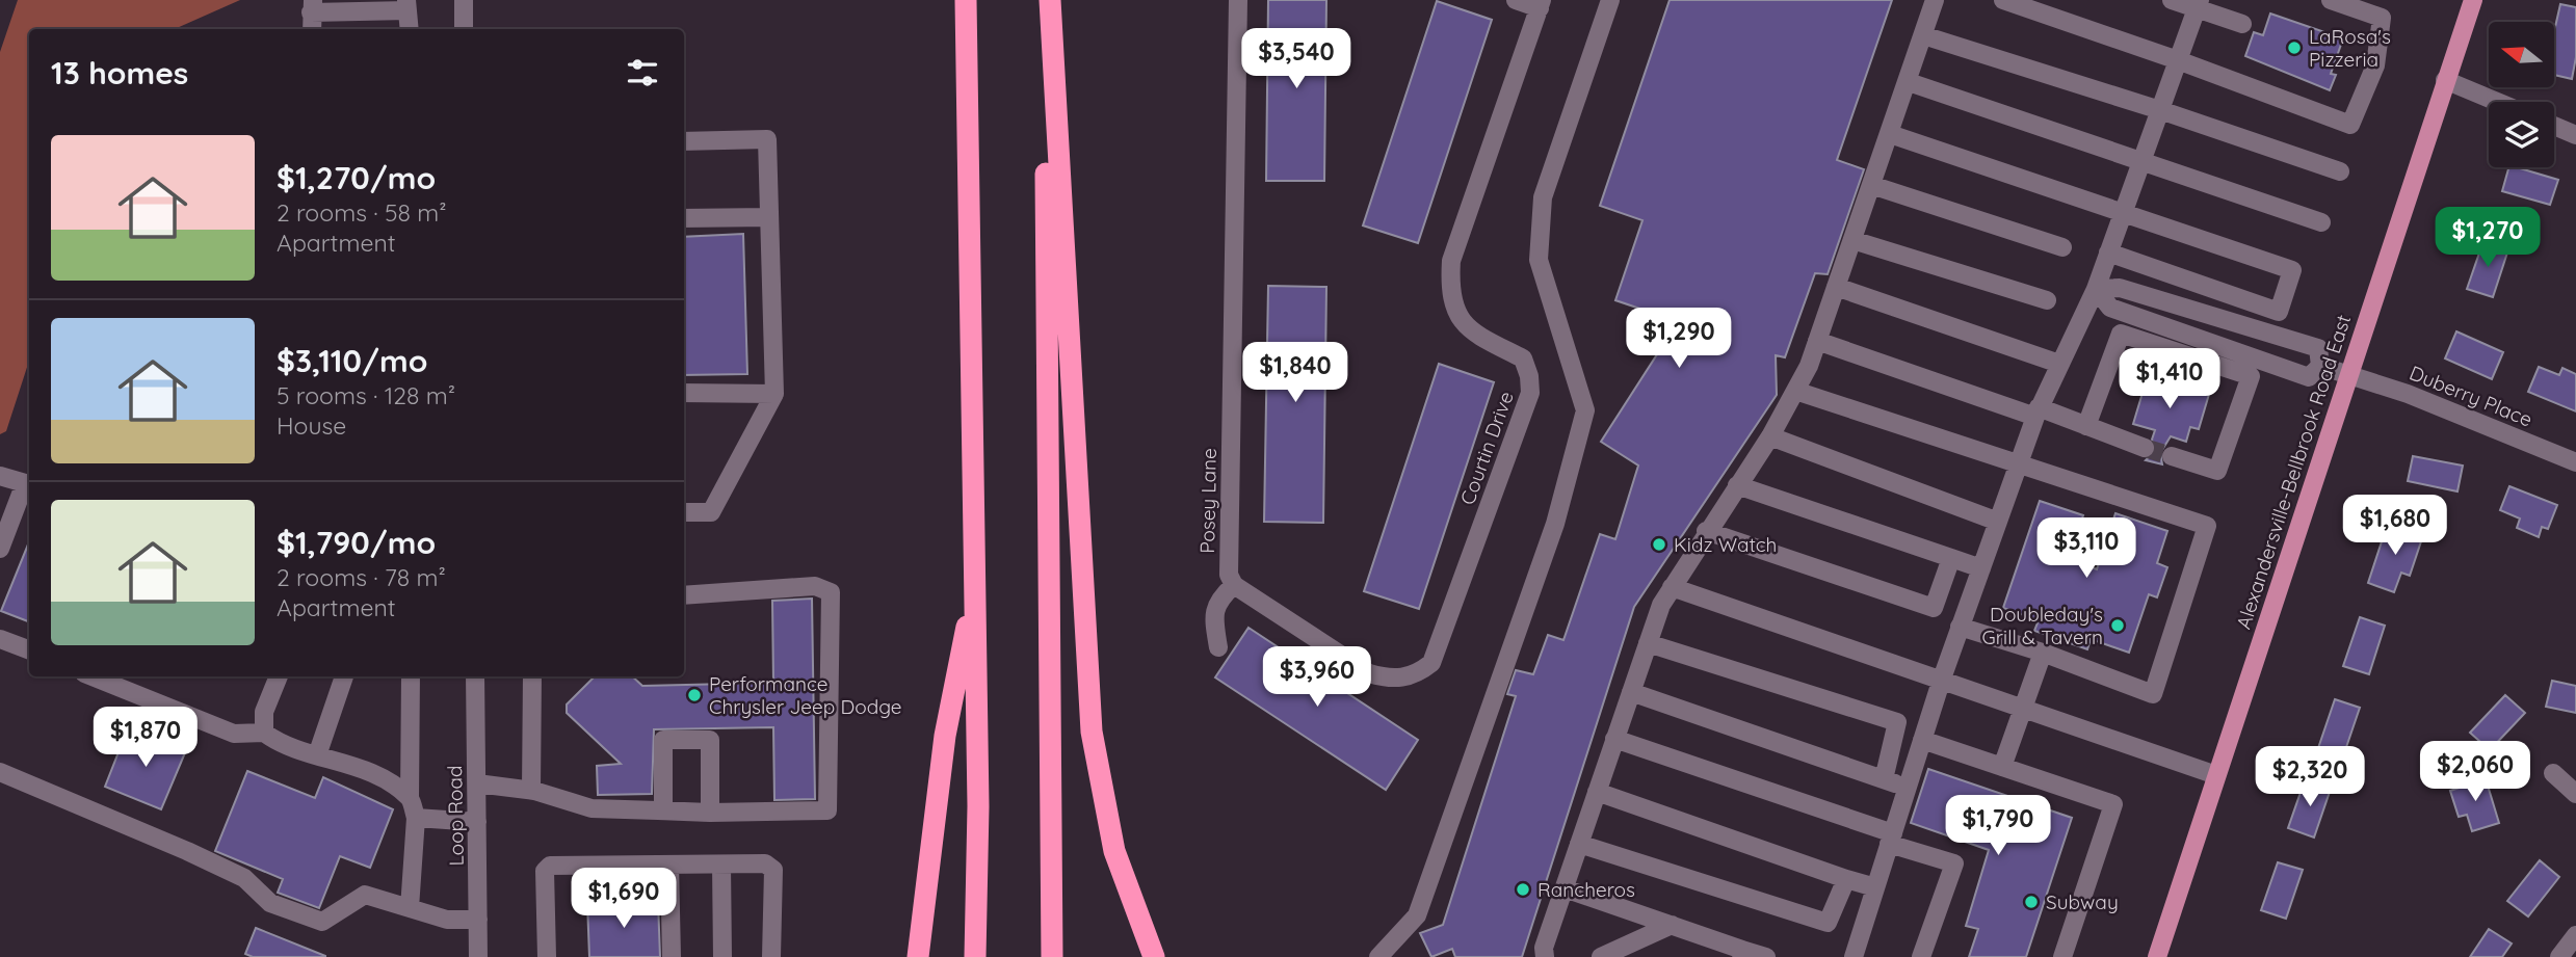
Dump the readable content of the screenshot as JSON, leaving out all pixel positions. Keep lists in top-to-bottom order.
{
  "streets": {
    "main road": ["Alexandersville-Bellbrook Road East"],
    "street": [
      "Duberry Place",
      "Courtin Drive",
      "Posey Lane",
      "Loop Road"
    ]
  },
  "crossings": [
    ["Duberry Place", "Alexandersville-Bellbrook Road East"],
    ["Courtin Drive", "Posey Lane"]
  ],
  "places": [
    "LaRosa's Pizzeria",
    "Kidz Watch",
    "Doubleday's Grill & Tavern",
    "Performance Chrysler Jeep Dodge",
    "Rancheros",
    "Subway"
  ],
  "north": "left",
  "page": {
    "price": [
      "$3,540",
      "$1,270",
      "$1,290",
      "$1,840",
      "$1,410",
      "$1,680",
      "$3,110",
      "$3,960",
      "$1,870",
      "$2,060",
      "$2,320",
      "$1,790",
      "$1,690"
    ],
    "heading": "13 homes",
    "list": [
      {
        "name": "$1,270/mo",
        "note": "2 rooms · 58 m² · Apartment"
      },
      {
        "name": "$3,110/mo",
        "note": "5 rooms · 128 m² · House"
      },
      {
        "name": "$1,790/mo",
        "note": "2 rooms · 78 m² · Apartment"
      }
    ]
  }
}
